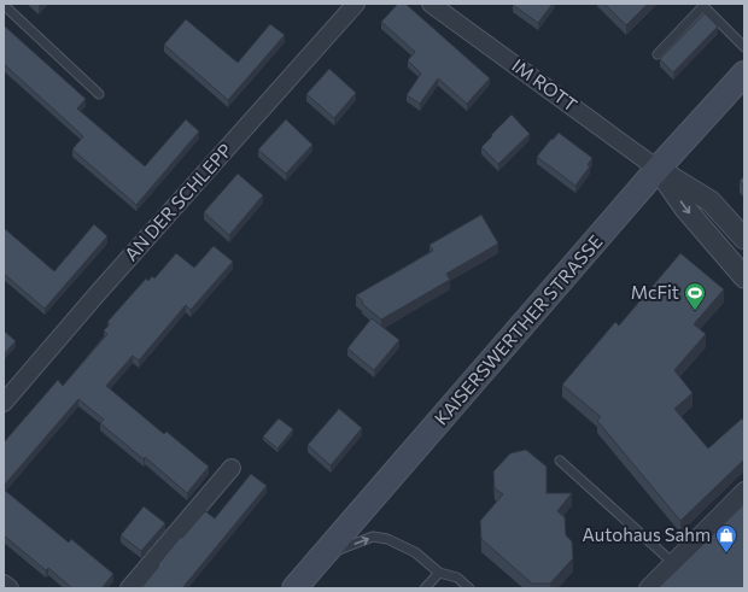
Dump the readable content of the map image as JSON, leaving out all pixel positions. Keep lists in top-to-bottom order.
{
  "streets": {
    "main road": ["KAISERSWERTHER STRASSE"],
    "street": ["IM ROTT", "AN DER SCHLEPP"]
  },
  "crossings": [
    ["IM ROTT", "KAISERSWERTHER STRASSE"]
  ],
  "places": {
    "sports": ["McFit"],
    "shop": ["Autohaus Sahm"]
  }
}
